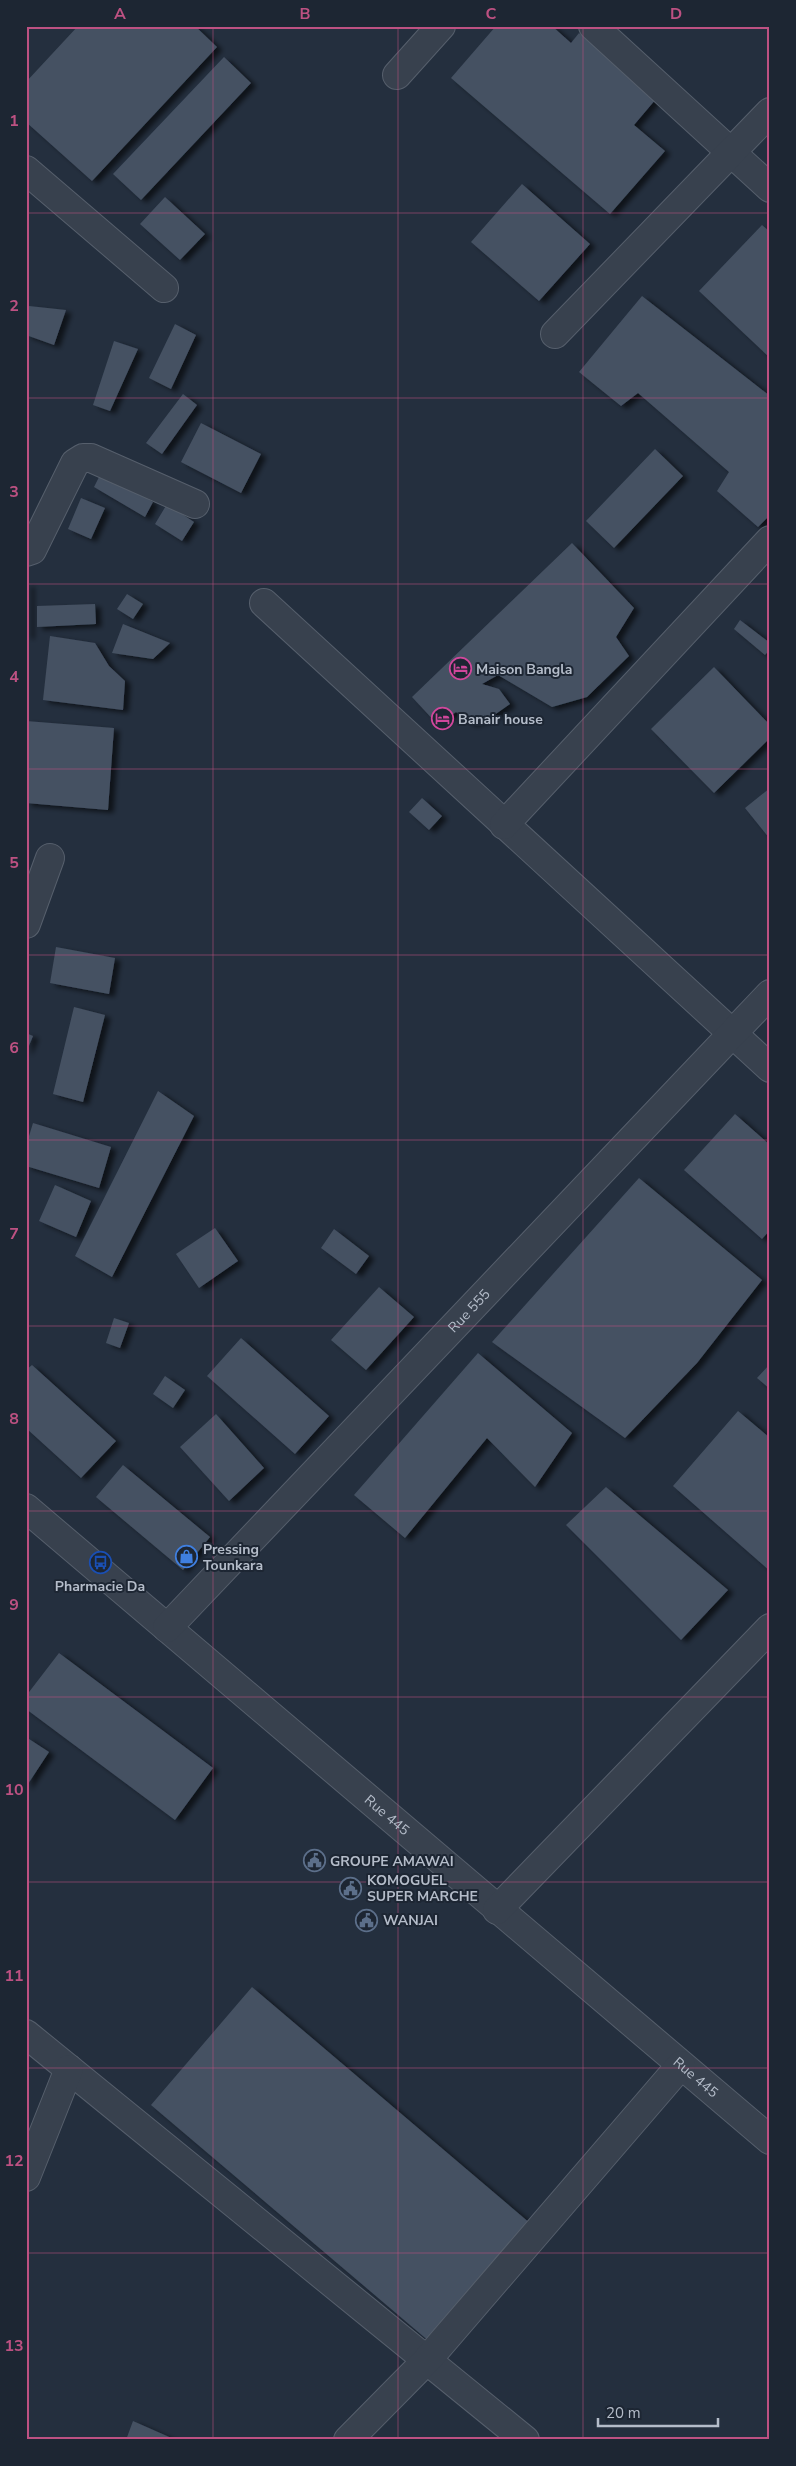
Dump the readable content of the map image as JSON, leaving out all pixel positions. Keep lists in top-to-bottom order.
{
  "streets": {
    "street": ["Rue 555", "Rue 445"]
  },
  "crossings": [
    ["Rue 555", "Rue 445"]
  ],
  "places": {
    "hotel": ["Maison Bangla", "Banair house"],
    "shop": ["Pressing Tounkara"],
    "bus stop": ["Pharmacie Da"],
    "public building": ["GROUPE AMAWAI", "KOMOGUEL SUPER MARCHE", "WANJAI"]
  },
  "scale_bar": "20 m",
  "grid": {
    "columns": [
      "A",
      "B",
      "C",
      "D"
    ],
    "rows": [
      "1",
      "2",
      "3",
      "4",
      "5",
      "6",
      "7",
      "8",
      "9",
      "10",
      "11",
      "12",
      "13"
    ]
  }
}
